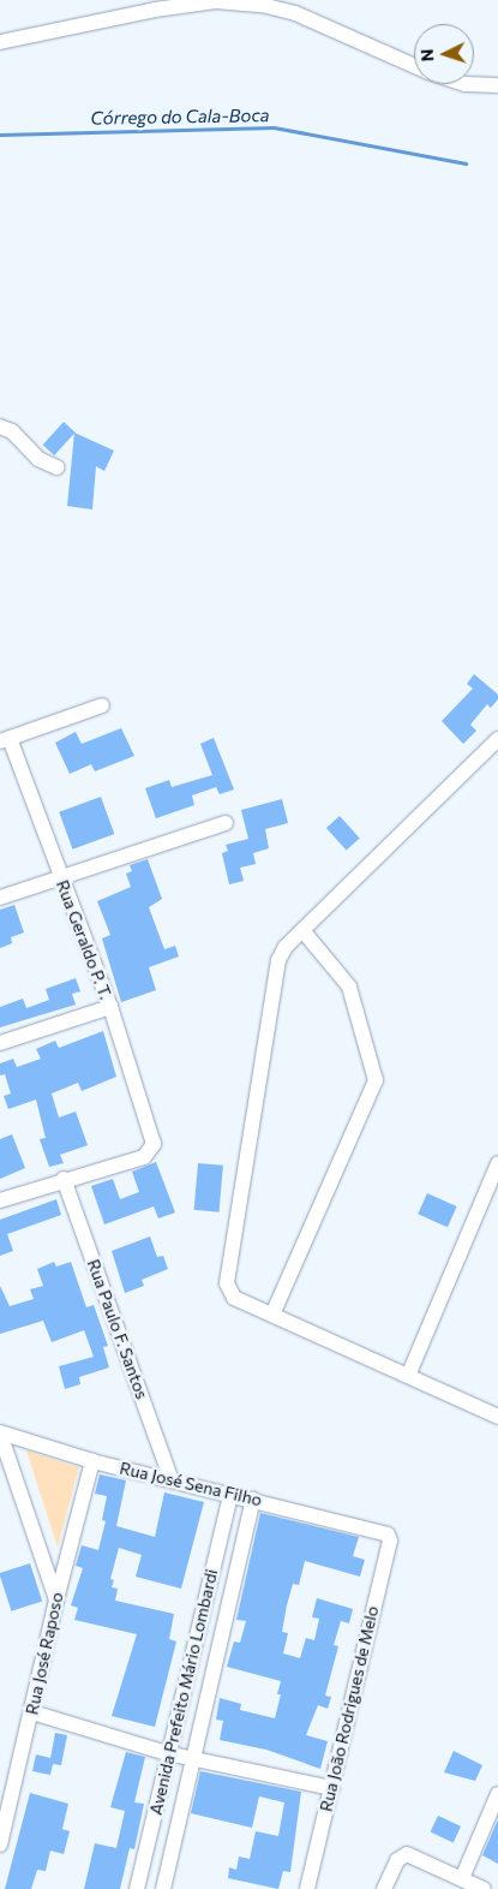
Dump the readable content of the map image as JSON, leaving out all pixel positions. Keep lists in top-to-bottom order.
{
  "streets": {
    "street": [
      "Rua Geraldo P. T.",
      "Rua Paulo F. Santos",
      "Rua José Sena Filho",
      "Rua José Raposo",
      "Avenida Prefeito Mário Lombardi",
      "Rua João Rodrigues de Melo"
    ]
  },
  "crossings": [
    ["Rua Geraldo P. T.", "Rua Paulo F. Santos"],
    ["Rua Paulo F. Santos", "Rua José Sena Filho"],
    ["Rua José Sena Filho", "Rua José Raposo"],
    ["Rua José Sena Filho", "Avenida Prefeito Mário Lombardi"],
    ["Rua José Sena Filho", "Rua João Rodrigues de Melo"]
  ],
  "water": ["Córrego do Cala-Boca"],
  "north": "left"
}
